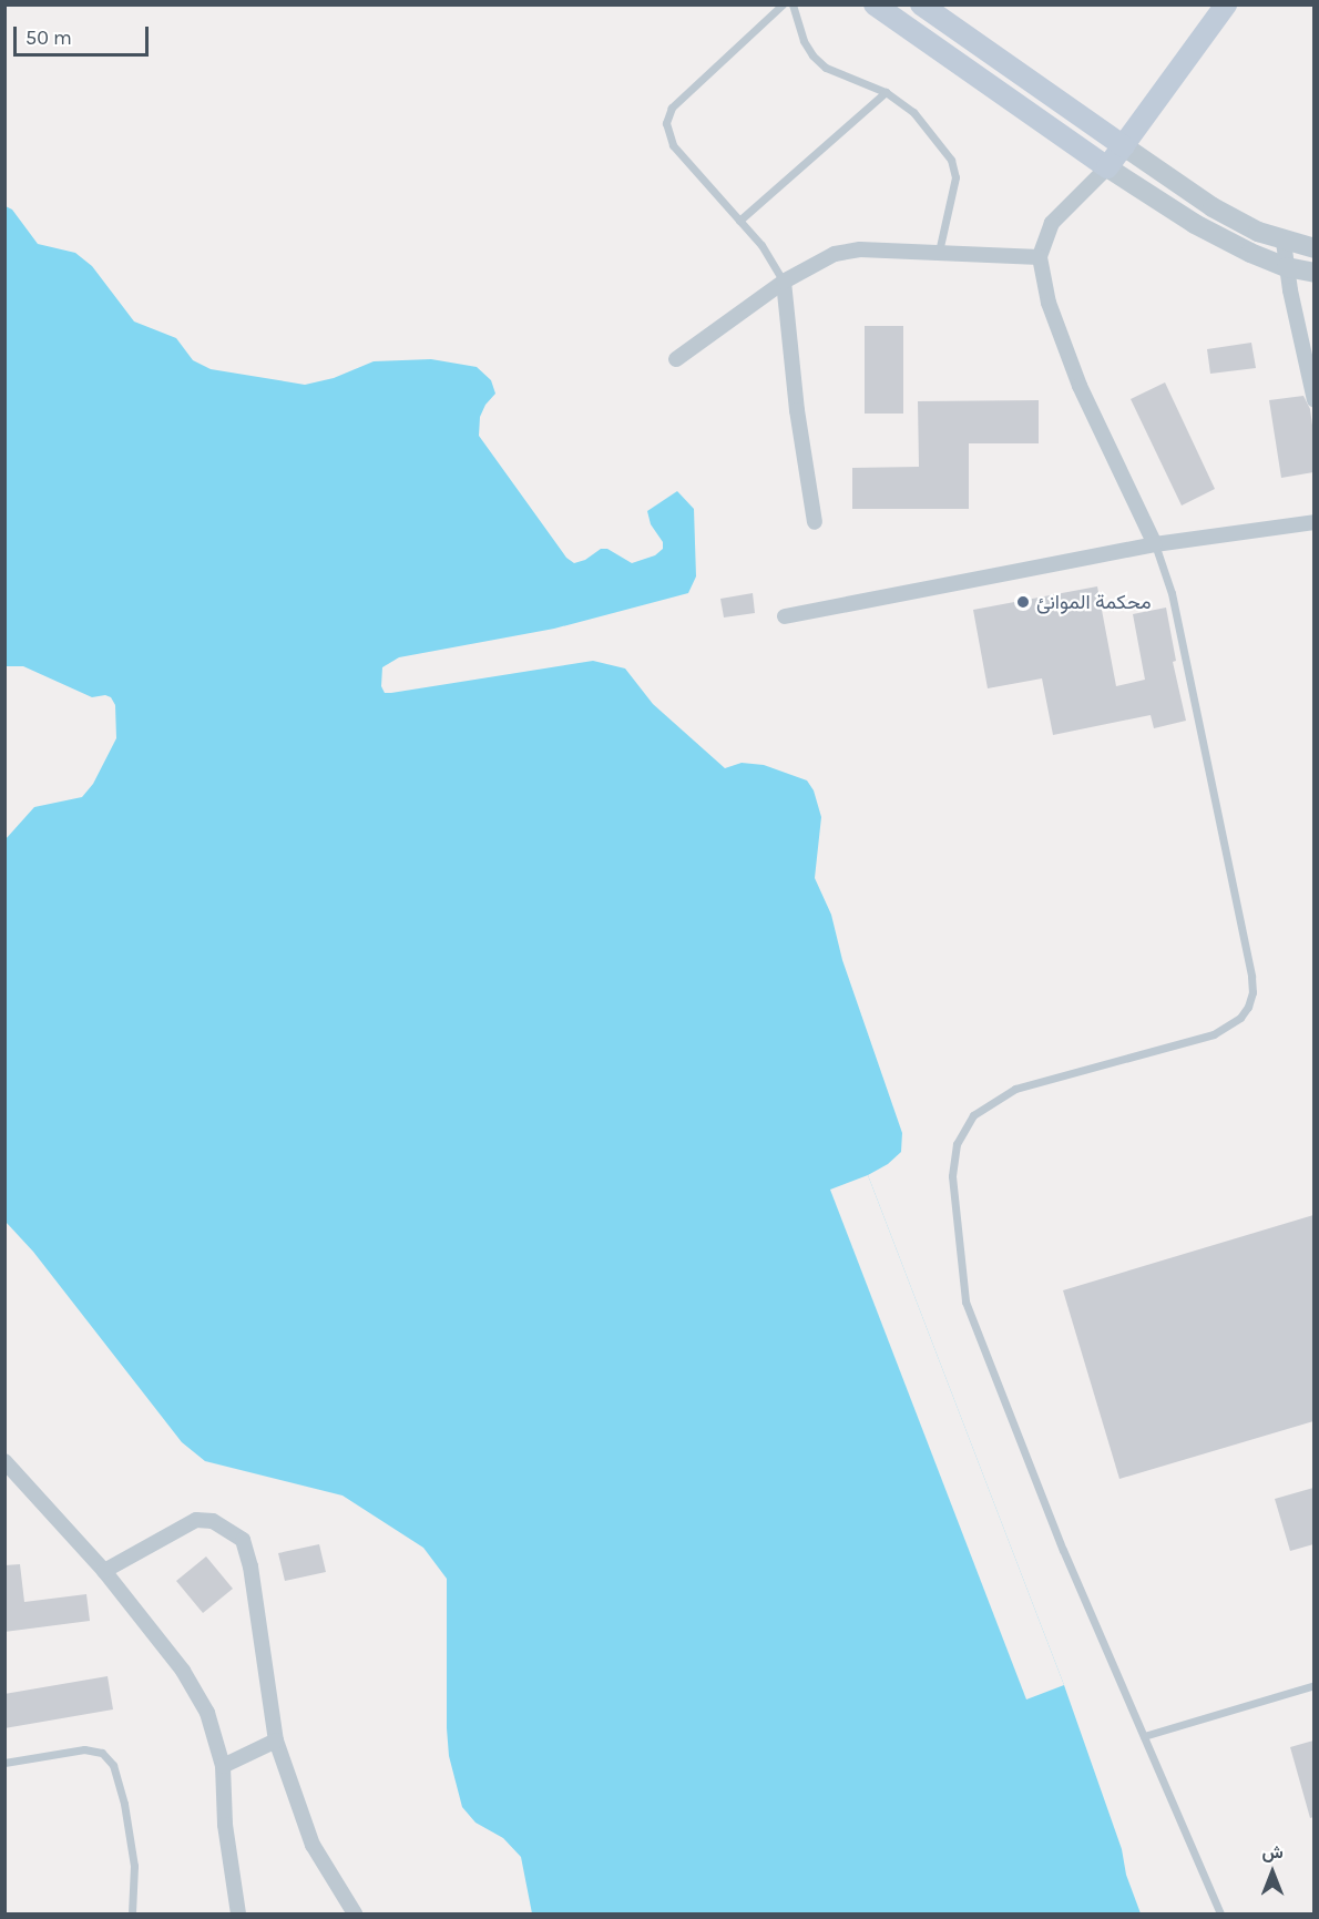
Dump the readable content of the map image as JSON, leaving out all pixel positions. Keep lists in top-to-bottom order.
{
  "places": ["محكمة الموانئ"],
  "scale_bar": "50 m",
  "north": "top"
}
